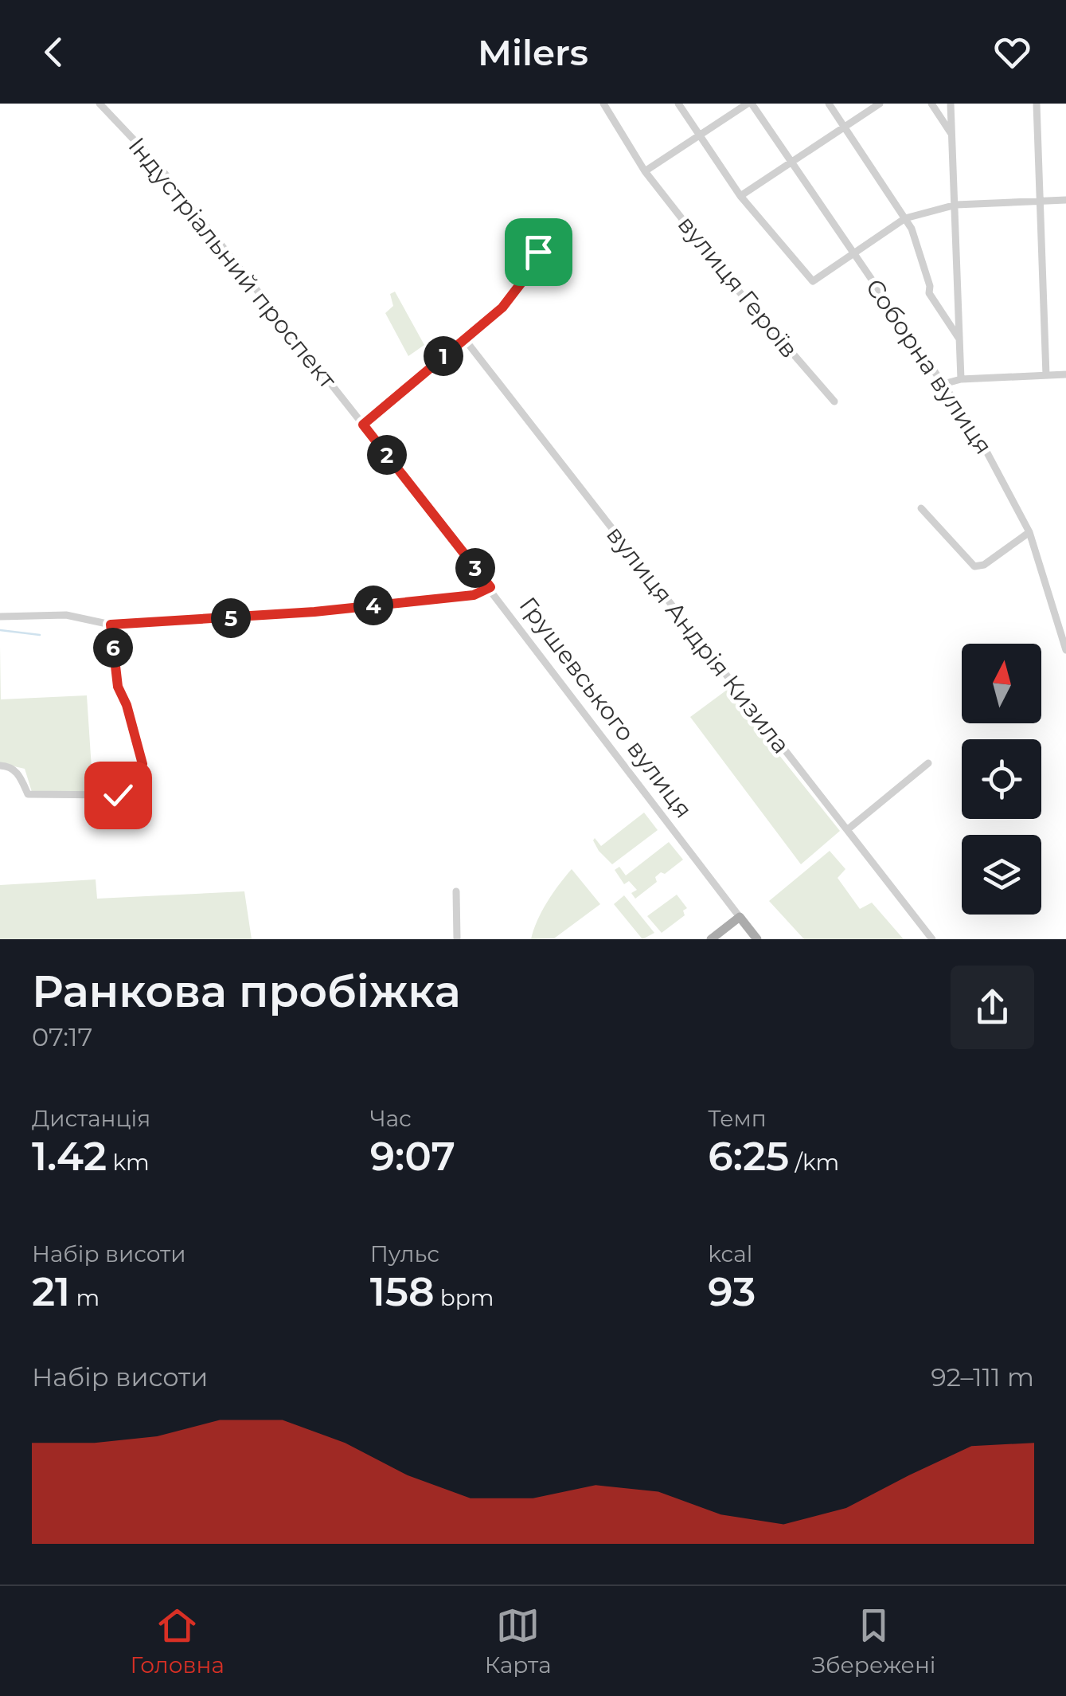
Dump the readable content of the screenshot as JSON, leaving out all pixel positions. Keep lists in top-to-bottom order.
{
  "streets": {
    "main road": ["Грушевського вулиця"],
    "street": [
      "Індустріальний проспект",
      "вулиця Героїв",
      "Соборна вулиця",
      "вулиця Андрія Кизила"
    ]
  },
  "crossings": [
    ["Індустріальний проспект", "Грушевського вулиця"]
  ],
  "north": "top",
  "page": {
    "header": "Milers",
    "pins": [
      "1",
      "2",
      "3",
      "4",
      "5",
      "6"
    ],
    "heading": ["Ранкова пробіжка", "07:17"],
    "stats": [
      ["Дистанція", "1.42 km"],
      ["Час", "9:07"],
      ["Темп", "6:25 /km"],
      ["Набір висоти", "21 m"],
      ["Пульс", "158 bpm"],
      ["kcal", "93"]
    ],
    "chart": ["Набір висоти", "92–111 m"],
    "tabs": ["Головна", "Карта", "Збережені"]
  }
}
